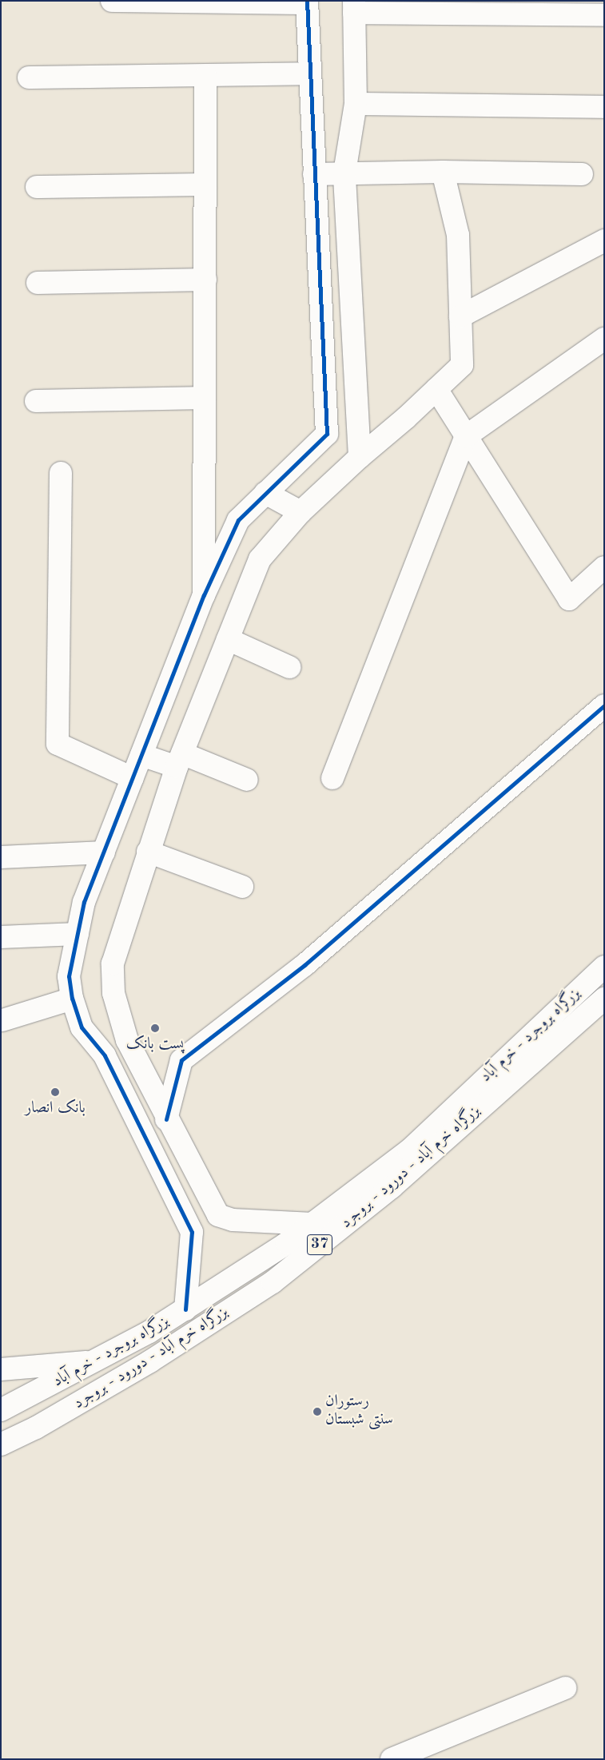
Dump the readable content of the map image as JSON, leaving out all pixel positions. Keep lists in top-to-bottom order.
{
  "streets": {
    "main road": ["بزرگراه بروجرد - خرم آباد", "بزرگراه خرم آباد - دورود - بروجرد", "37"]
  },
  "crossings": [
    ["بزرگراه خرم آباد - دورود - بروجرد", "37"]
  ],
  "places": ["پست بانک", "بانک انصار", "رستوران سنتی شبستان"]
}
